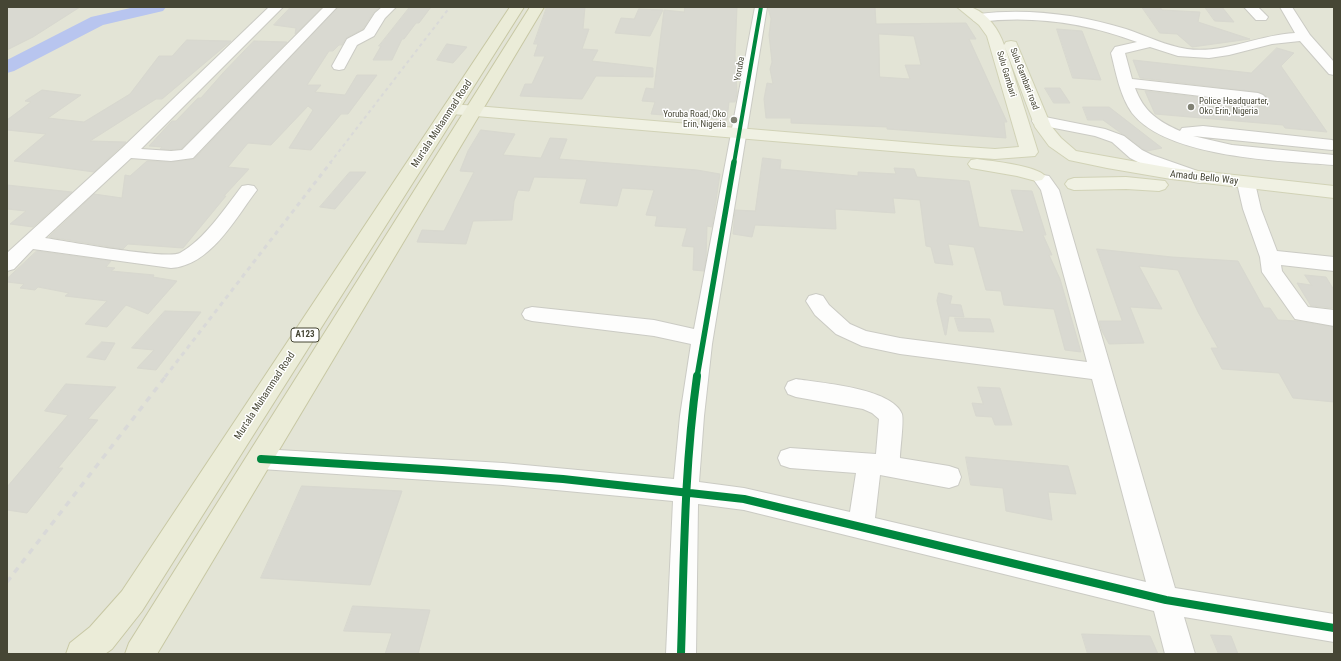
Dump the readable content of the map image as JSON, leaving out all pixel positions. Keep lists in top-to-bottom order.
{
  "streets": {
    "highway": ["Murtala Muhammad Road", "A123"],
    "main road": ["Sulu Gambari", "Sulu Gambari road", "Amadu Bello Way"],
    "street": ["Yoruba"]
  },
  "crossings": [
    ["Yoruba", "Amadu Bello Way"],
    ["Sulu Gambari", "Sulu Gambari road"],
    ["Sulu Gambari", "Amadu Bello Way"],
    ["Sulu Gambari road", "Amadu Bello Way"]
  ],
  "places": ["Police Headquarter, Oko Erin, Nigeria", "Yoruba Road, Oko Erin, Nigeria"]
}
